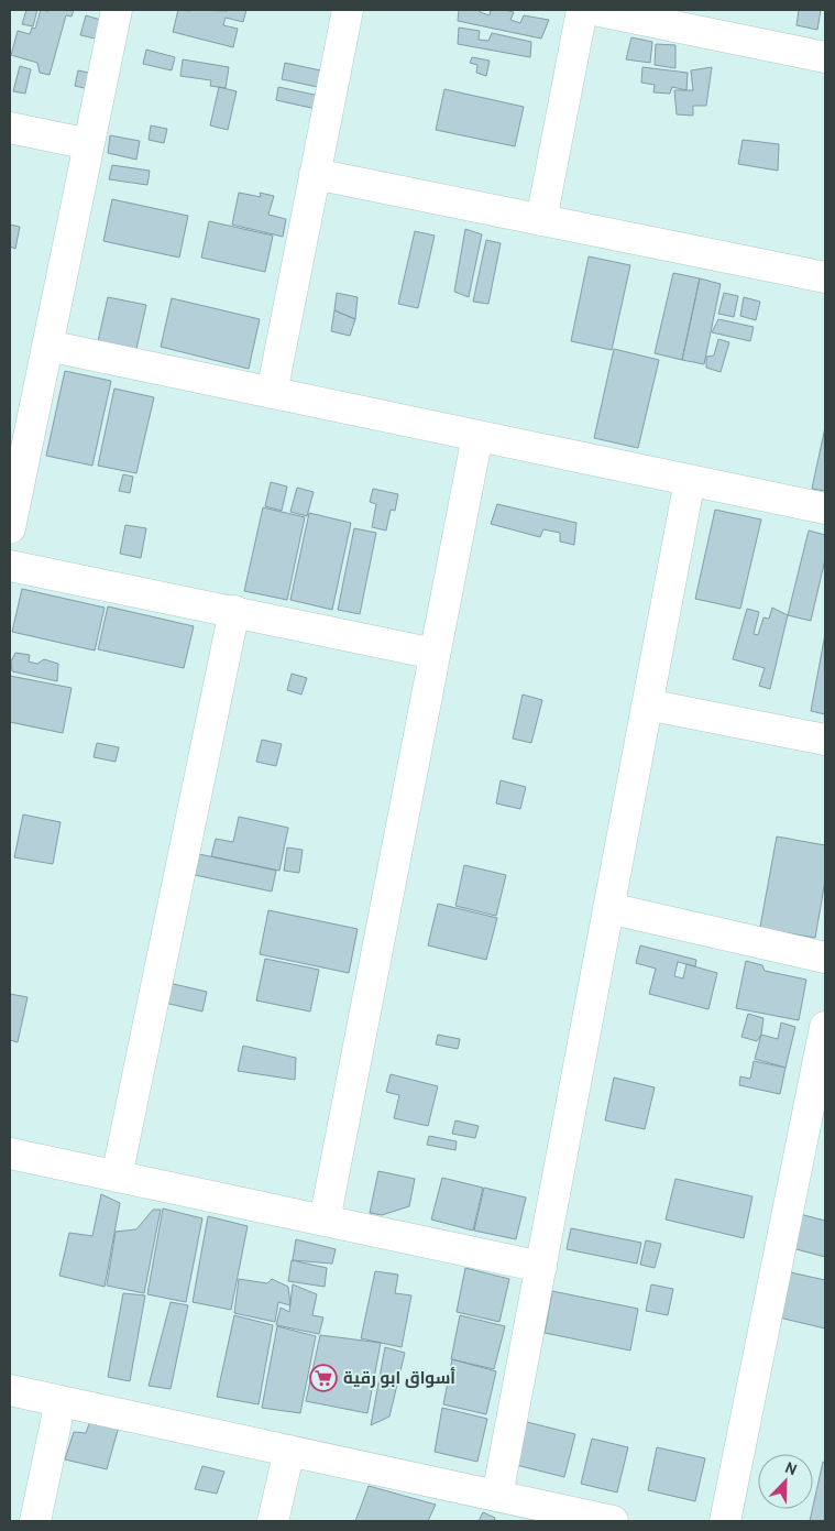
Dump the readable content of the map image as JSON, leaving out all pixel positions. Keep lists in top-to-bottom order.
{
  "places": {
    "supermarket": ["أسواق ابو رقية"]
  },
  "north": "top right"
}
